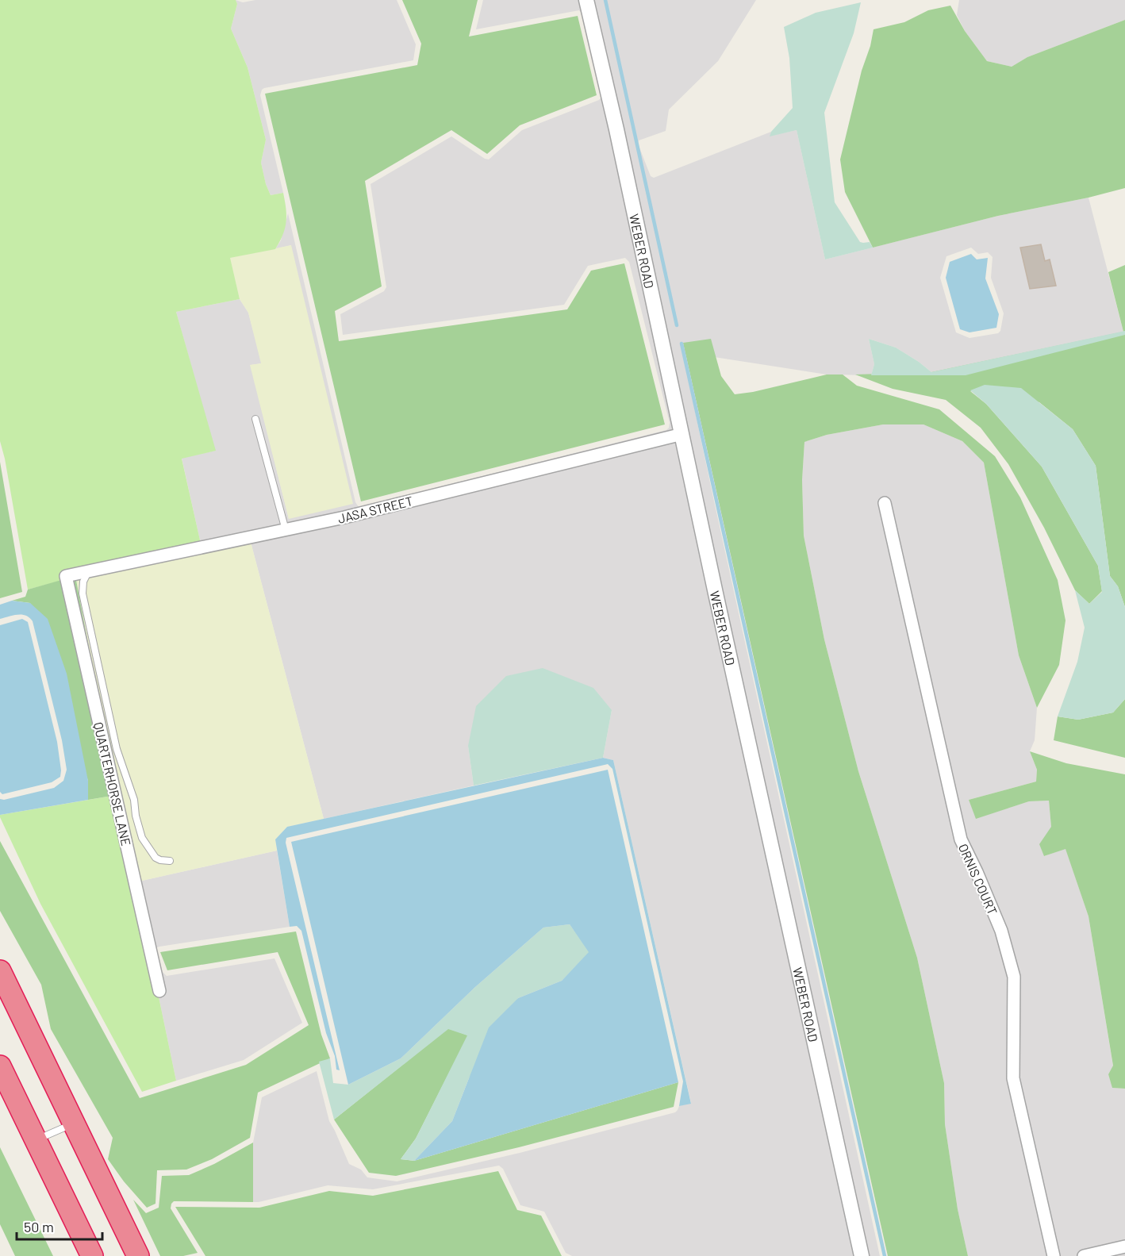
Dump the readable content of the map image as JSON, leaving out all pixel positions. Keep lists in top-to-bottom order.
{
  "streets": {
    "street": [
      "WEBER ROAD",
      "JASA STREET",
      "QUARTERHORSE LANE",
      "ORNIS COURT"
    ]
  },
  "crossings": [
    ["WEBER ROAD", "JASA STREET"],
    ["JASA STREET", "QUARTERHORSE LANE"]
  ],
  "scale_bar": "50 m"
}
